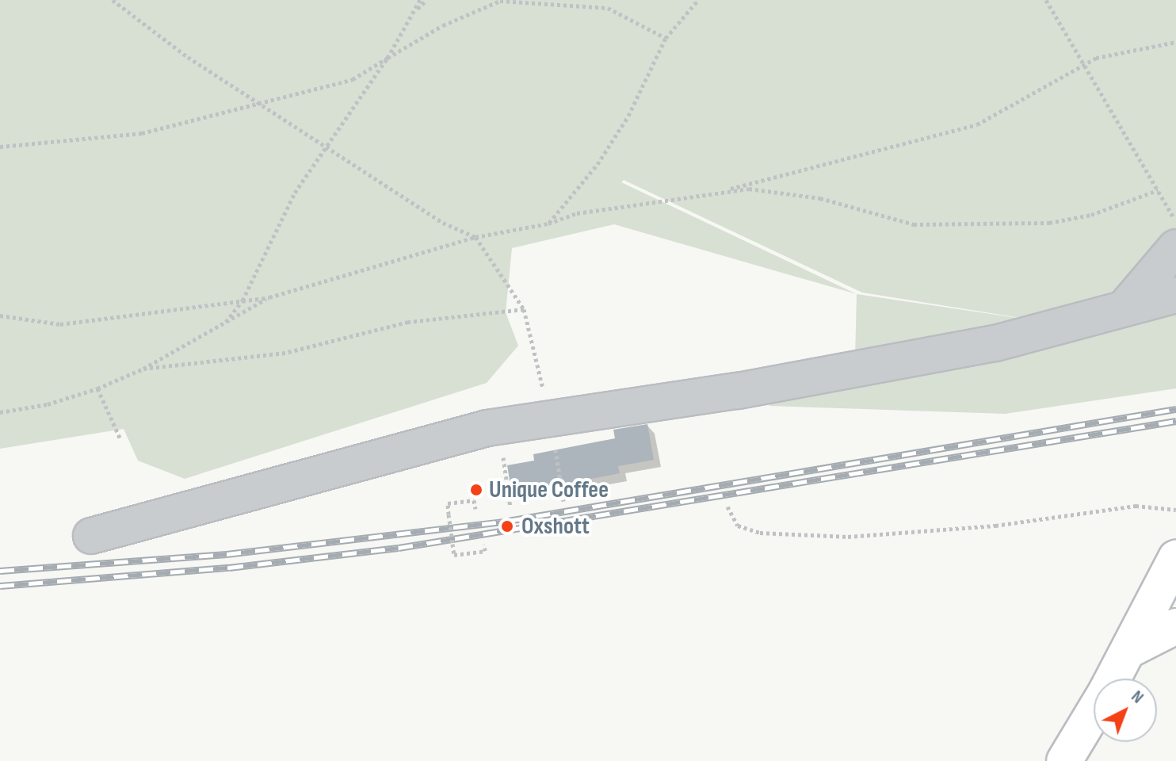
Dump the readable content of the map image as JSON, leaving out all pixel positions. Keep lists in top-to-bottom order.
{
  "places": ["Unique Coffee", "Oxshott"],
  "north": "top right"
}
